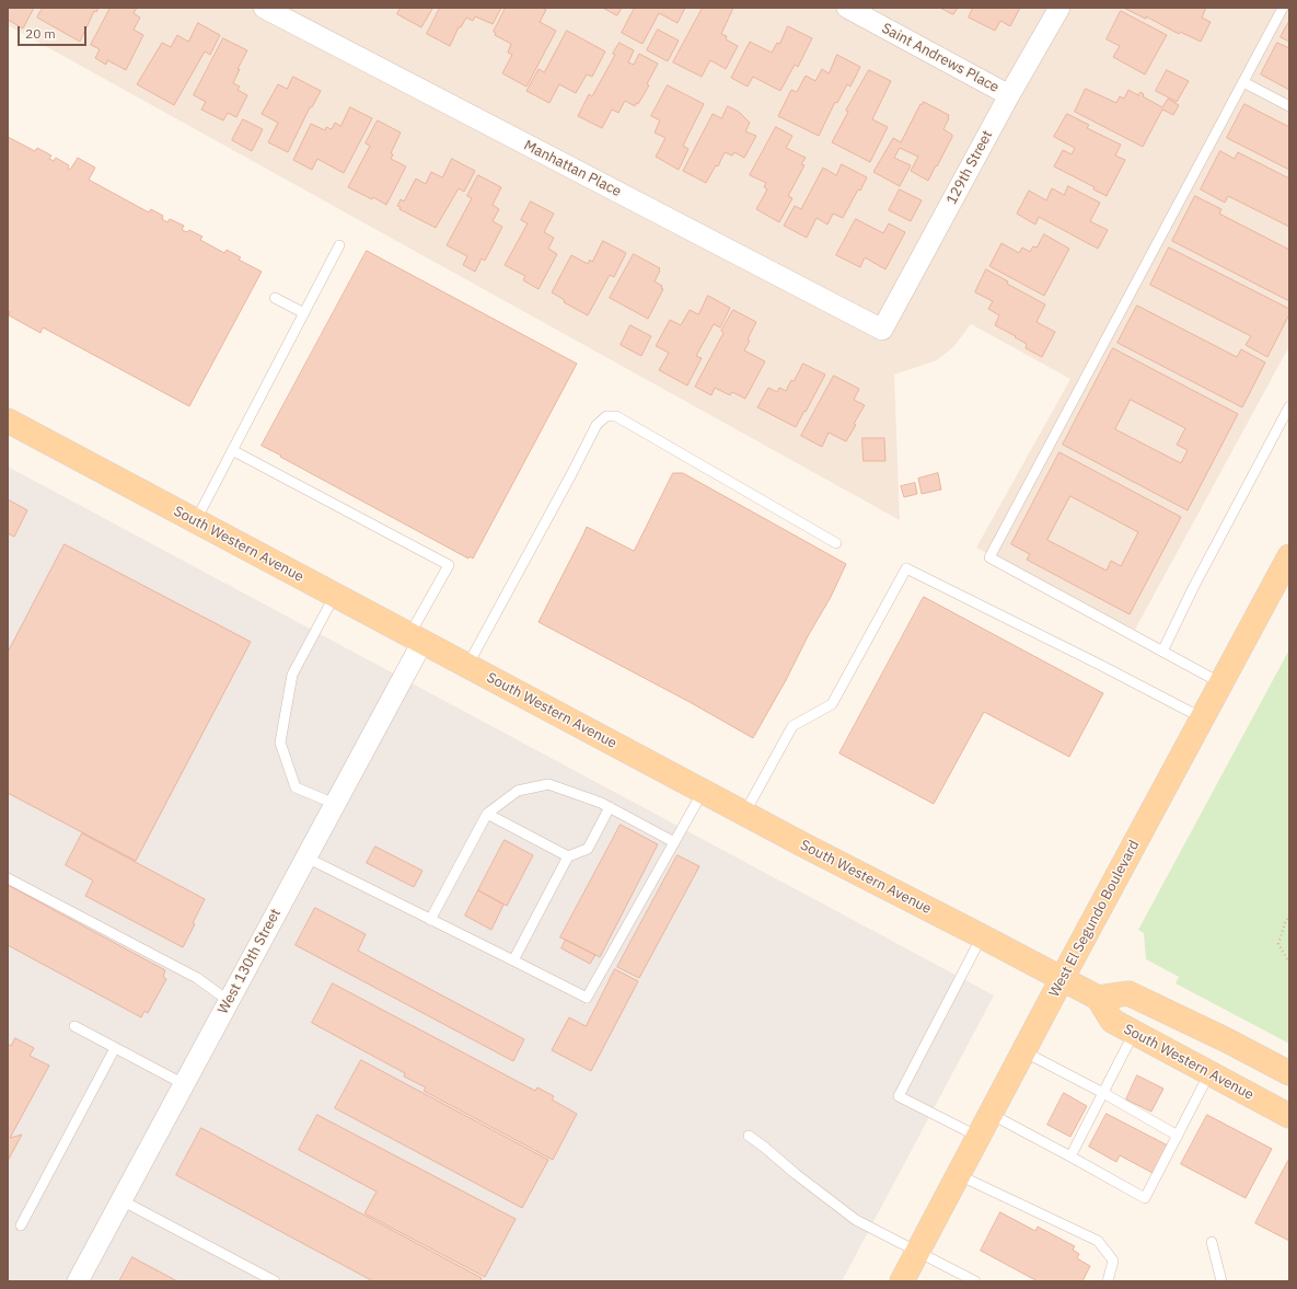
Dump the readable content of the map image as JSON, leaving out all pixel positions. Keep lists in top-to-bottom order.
{
  "streets": {
    "main road": ["South Western Avenue", "West El Segundo Boulevard"],
    "street": [
      "Saint Andrews Place",
      "129th Street",
      "Manhattan Place",
      "West 130th Street"
    ]
  },
  "crossings": [
    ["Saint Andrews Place", "129th Street"],
    ["129th Street", "Manhattan Place"],
    ["South Western Avenue", "West El Segundo Boulevard"],
    ["South Western Avenue", "West 130th Street"]
  ],
  "scale_bar": "20 m"
}
